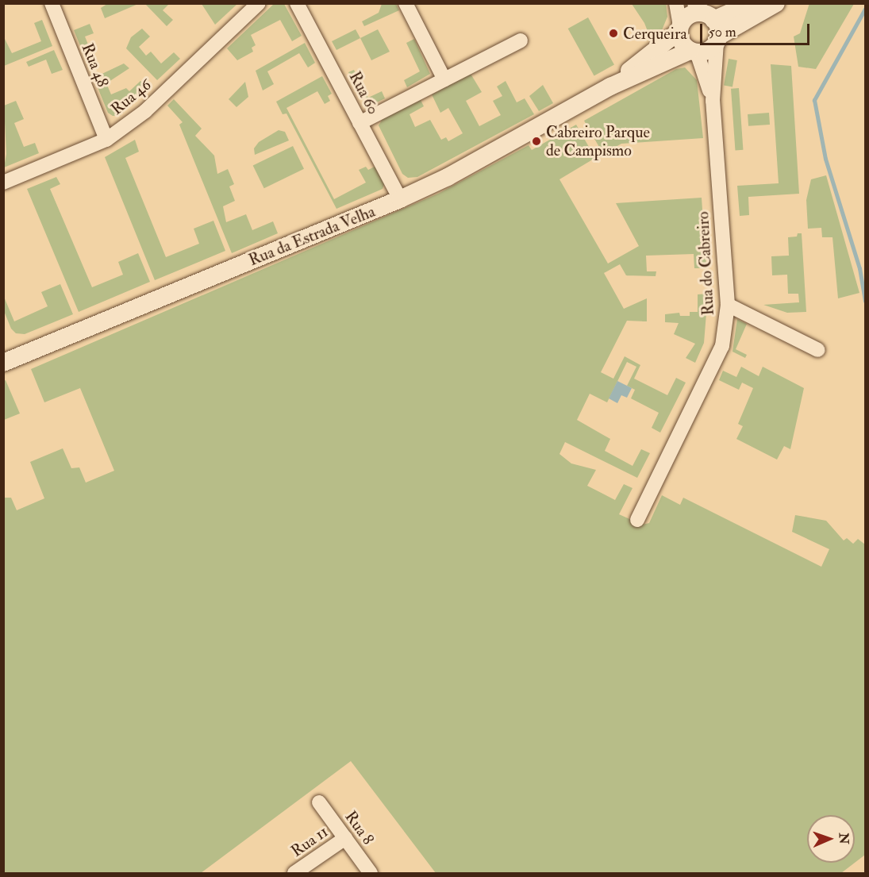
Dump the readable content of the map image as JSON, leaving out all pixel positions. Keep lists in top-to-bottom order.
{
  "streets": {
    "street": [
      "Rua 48",
      "Rua 60",
      "Rua 46",
      "Rua da Estrada Velha",
      "Rua do Cabreiro",
      "Rua 8",
      "Rua 11"
    ]
  },
  "crossings": [
    ["Rua 48", "Rua 46"],
    ["Rua 60", "Rua da Estrada Velha"],
    ["Rua 8", "Rua 11"]
  ],
  "places": ["Cerqueira", "Cabreiro Parque de Campismo"],
  "scale_bar": "50 m",
  "north": "right"
}
